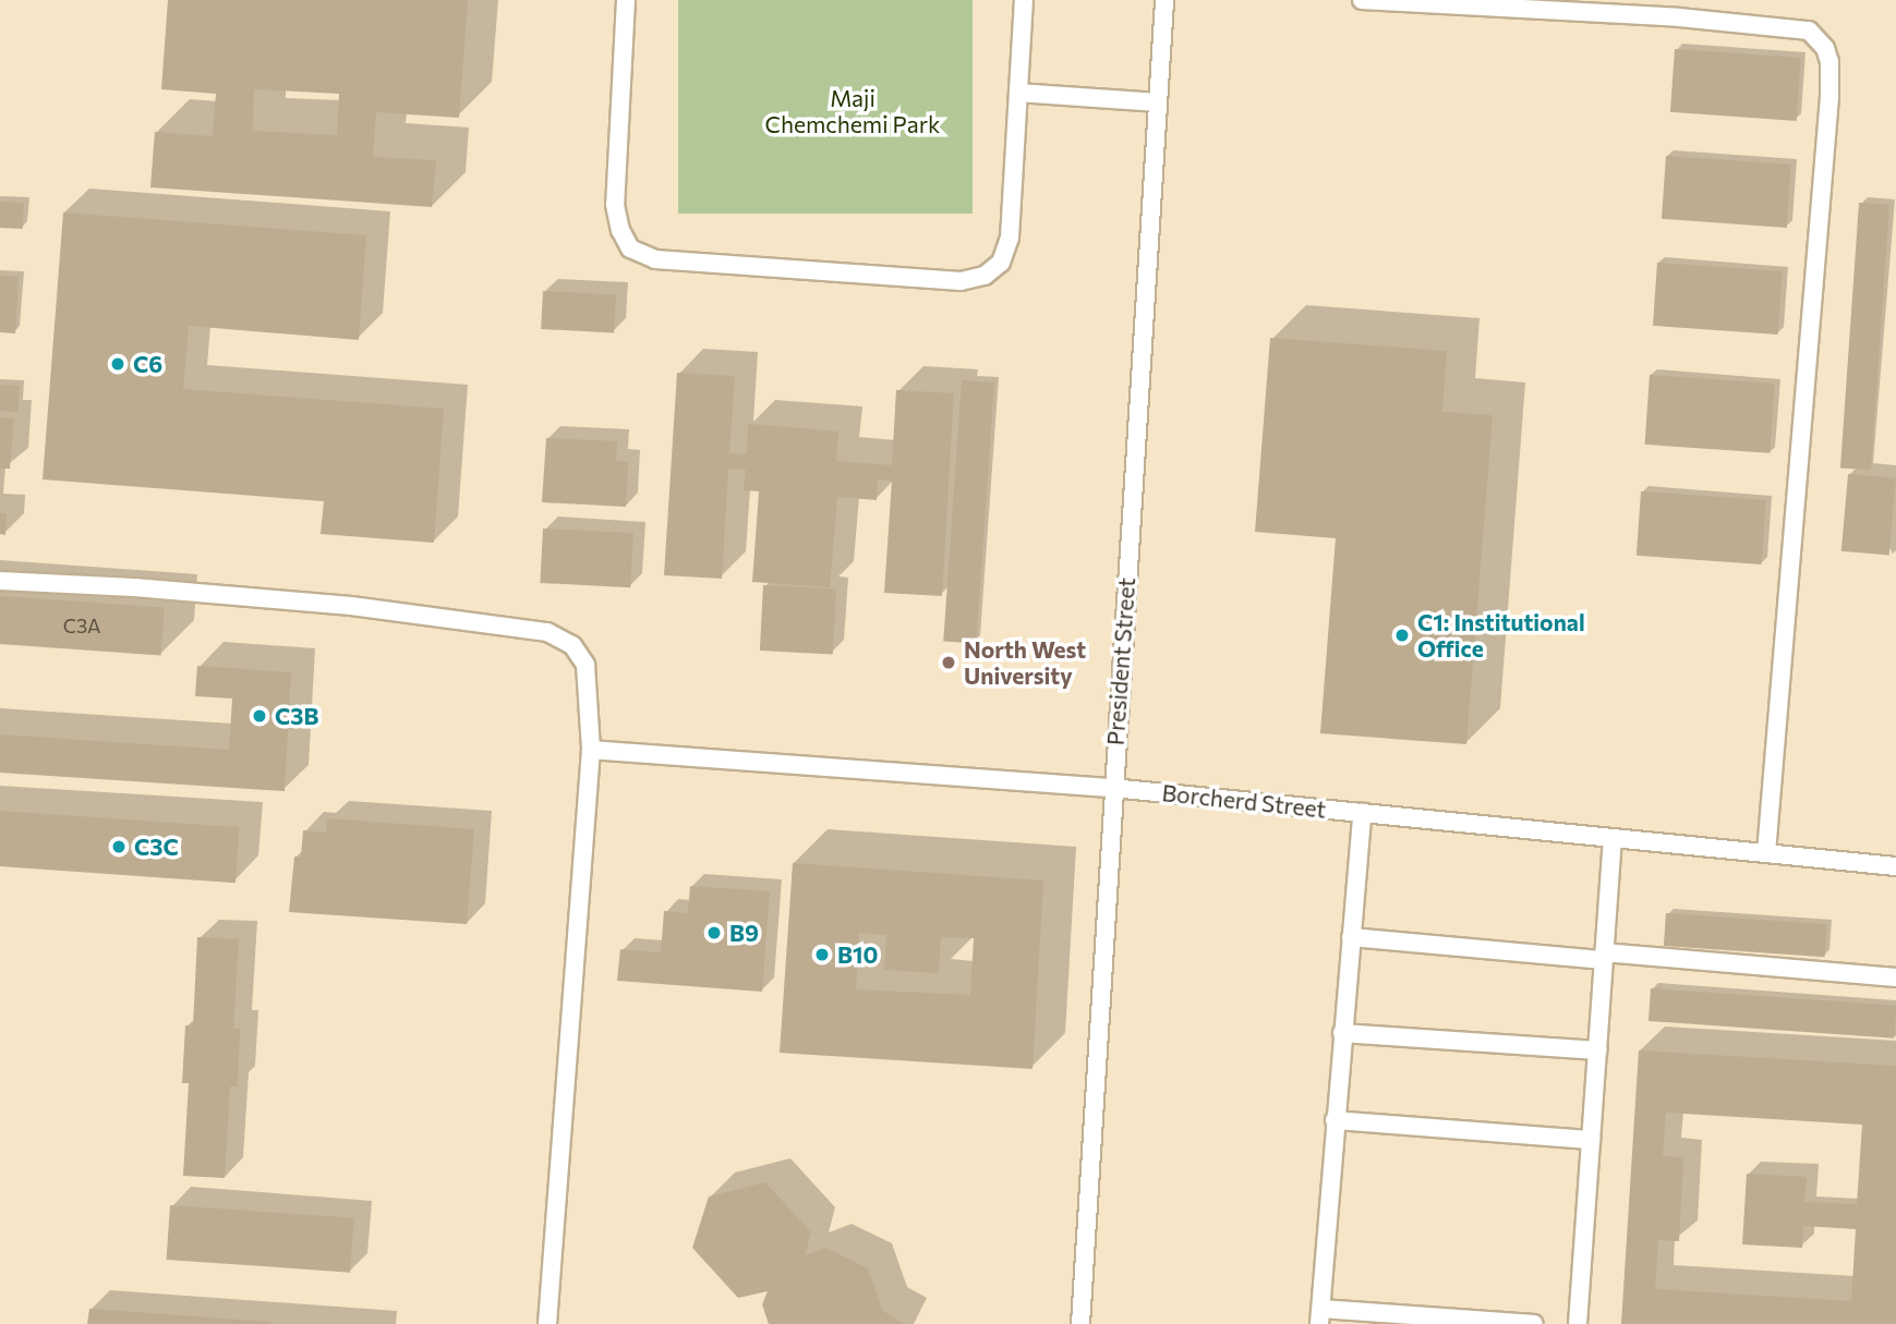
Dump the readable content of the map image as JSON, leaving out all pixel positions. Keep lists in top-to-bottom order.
{
  "streets": {
    "lane": ["President Street", "Borcherd Street"]
  },
  "crossings": [
    ["President Street", "Borcherd Street"]
  ],
  "parks": ["Maji Chemchemi Park"],
  "places": [
    "C6",
    "C1: Institutional Office",
    "North West University",
    "C3B",
    "C3C",
    "B9",
    "B10"
  ],
  "house_numbers": ["C3A"]
}
